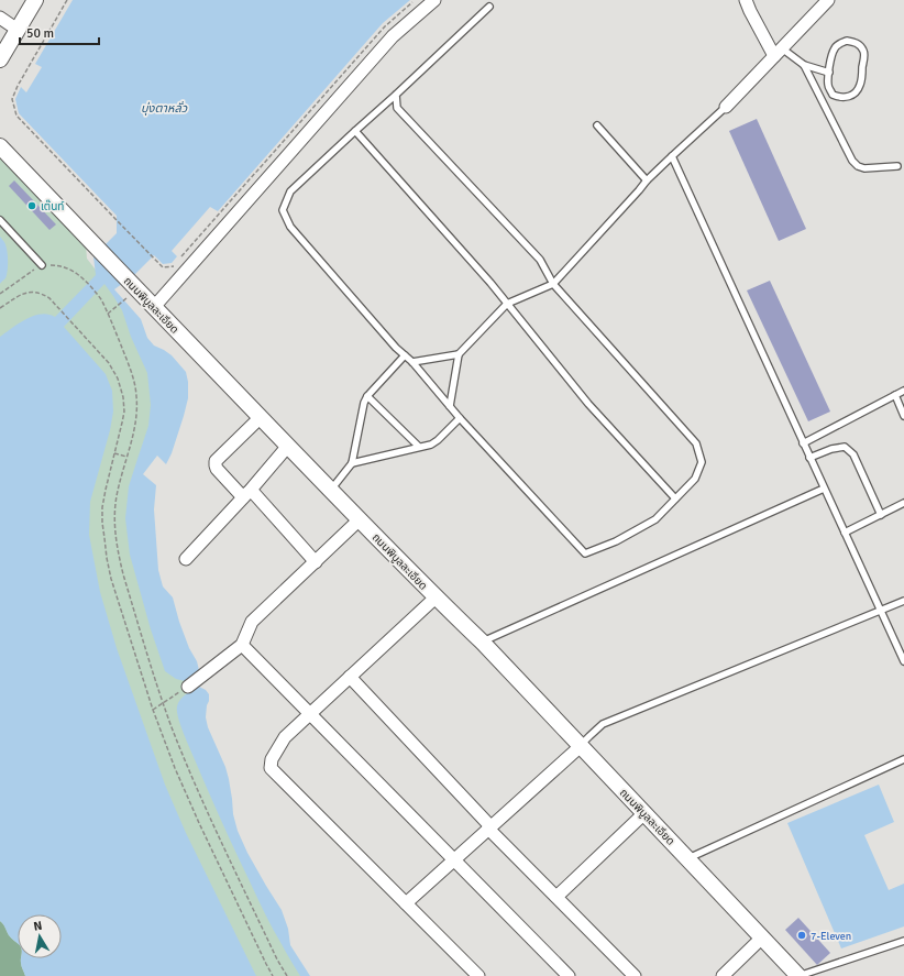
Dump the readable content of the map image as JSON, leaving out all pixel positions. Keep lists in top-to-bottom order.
{
  "streets": {
    "street": ["ถนนพิบูลละเอียด"]
  },
  "water": ["บุ่งตาหลั่ว"],
  "places": ["เต๊นท์", "7-Eleven"],
  "scale_bar": "50 m",
  "north": "top"
}
